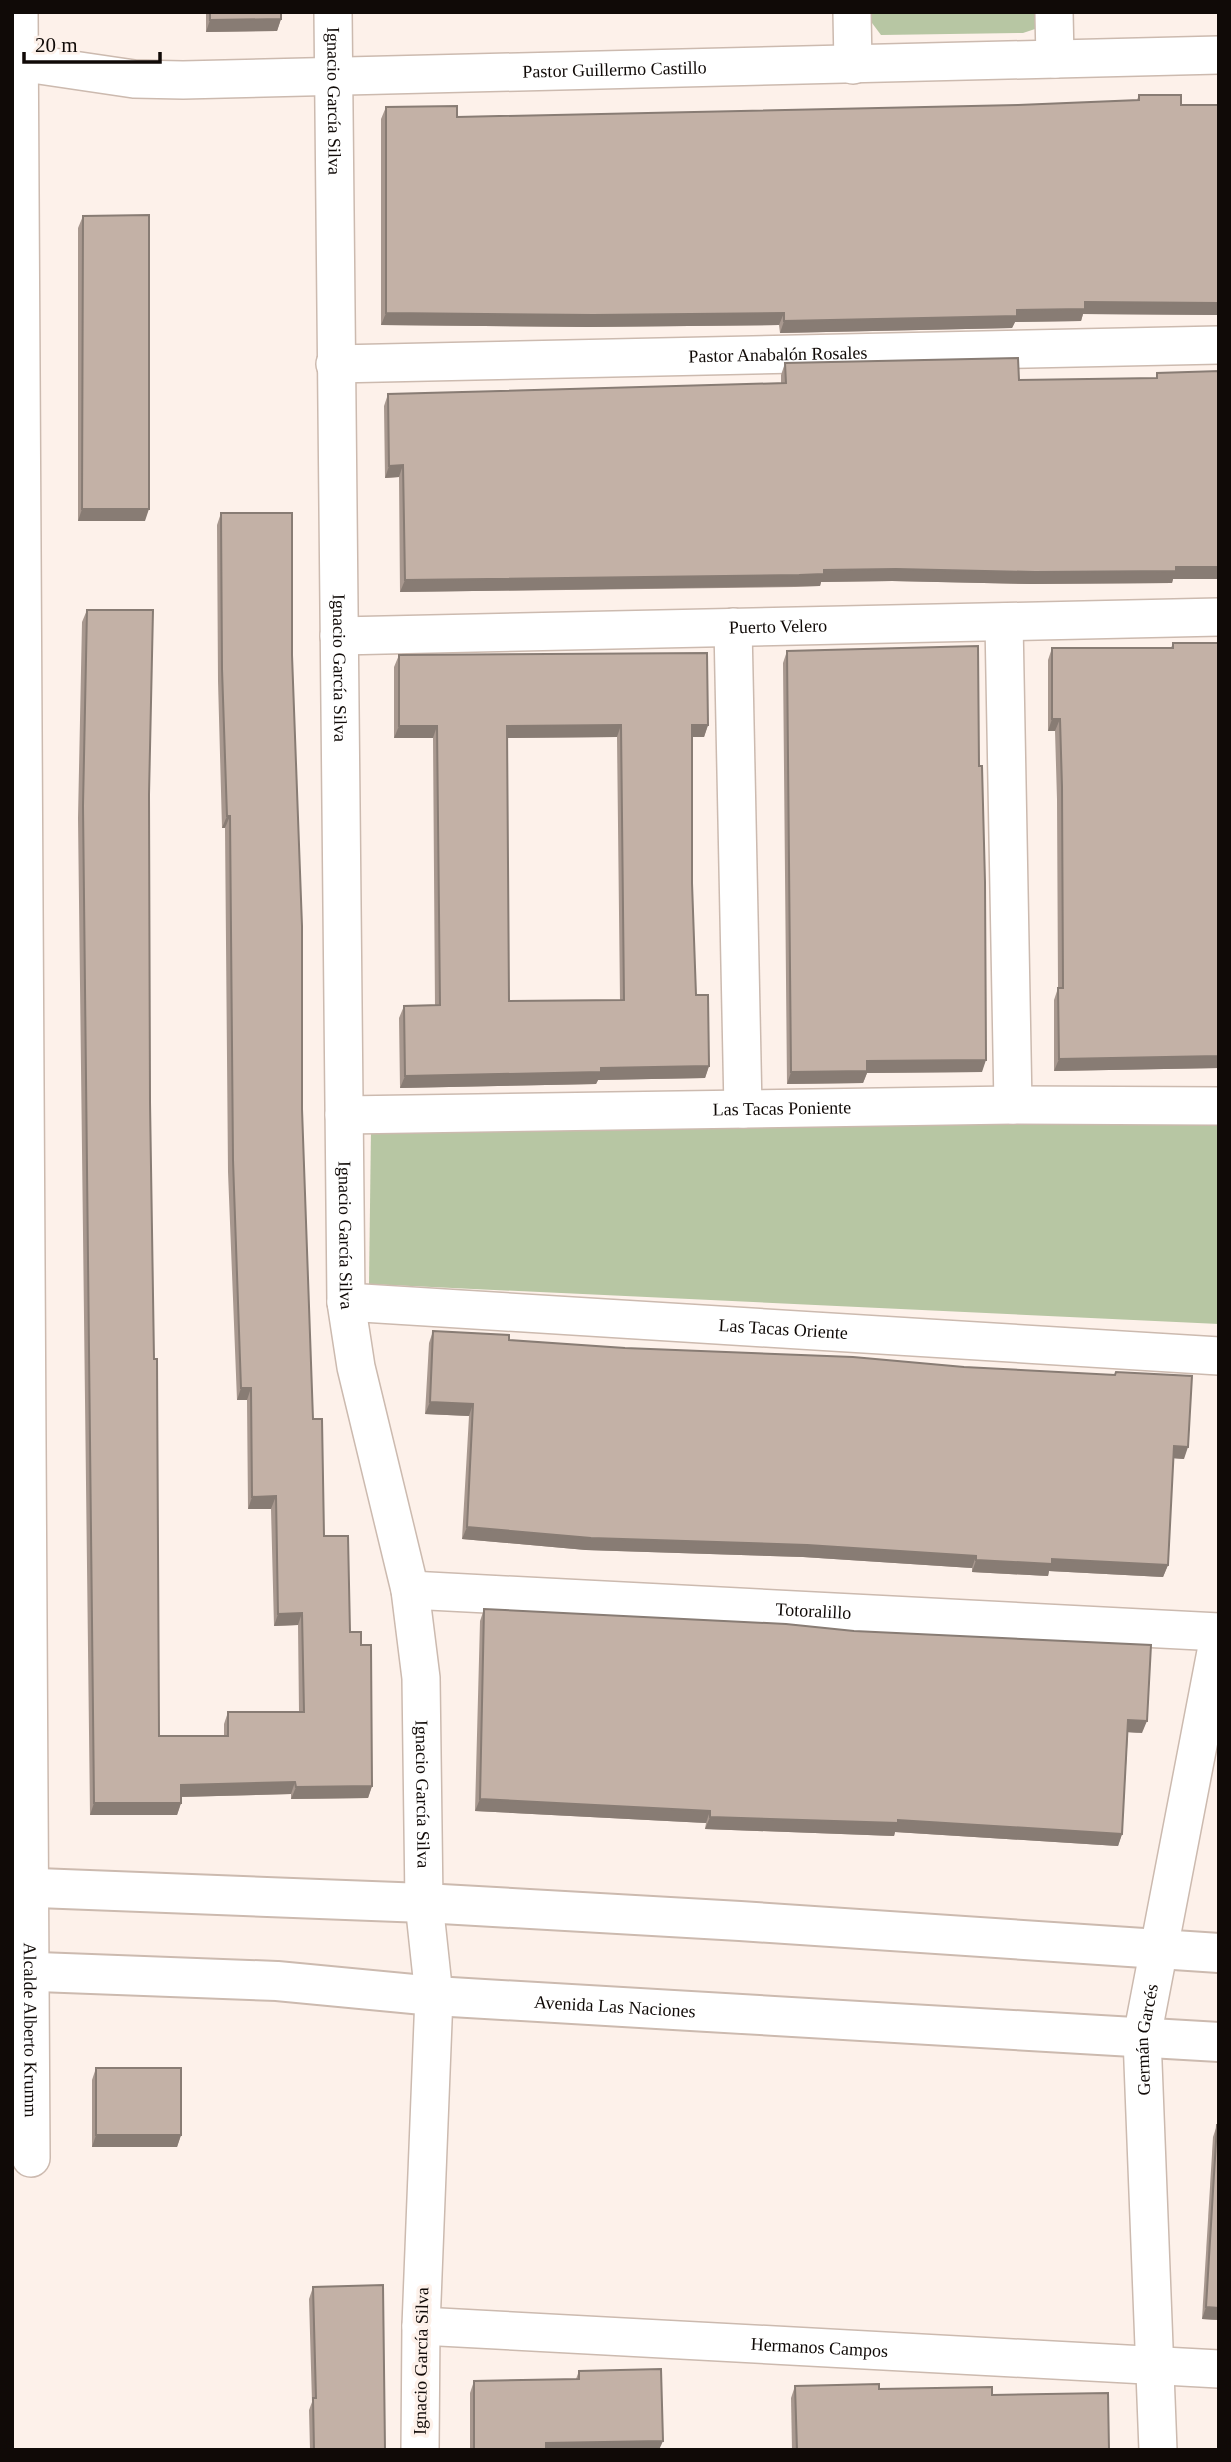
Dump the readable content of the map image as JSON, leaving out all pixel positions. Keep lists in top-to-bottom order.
{
  "streets": {
    "street": [
      "Pastor Guillermo Castillo",
      "Ignacio García Silva",
      "Pastor Anabalón Rosales",
      "Puerto Velero",
      "Las Tacas Poniente",
      "Las Tacas Oriente",
      "Totoralillo",
      "Avenida Las Naciones",
      "Alcalde Alberto Krumm",
      "Germán Garcés",
      "Hermanos Campos"
    ]
  },
  "crossings": [
    ["Pastor Guillermo Castillo", "Ignacio García Silva"],
    ["Pastor Guillermo Castillo", "Alcalde Alberto Krumm"],
    ["Ignacio García Silva", "Pastor Anabalón Rosales"],
    ["Ignacio García Silva", "Puerto Velero"],
    ["Ignacio García Silva", "Las Tacas Poniente"],
    ["Ignacio García Silva", "Las Tacas Oriente"],
    ["Ignacio García Silva", "Totoralillo"],
    ["Ignacio García Silva", "Avenida Las Naciones"],
    ["Ignacio García Silva", "Hermanos Campos"],
    ["Totoralillo", "Germán Garcés"],
    ["Avenida Las Naciones", "Alcalde Alberto Krumm"],
    ["Avenida Las Naciones", "Germán Garcés"],
    ["Germán Garcés", "Hermanos Campos"]
  ],
  "scale_bar": "20 m"
}
